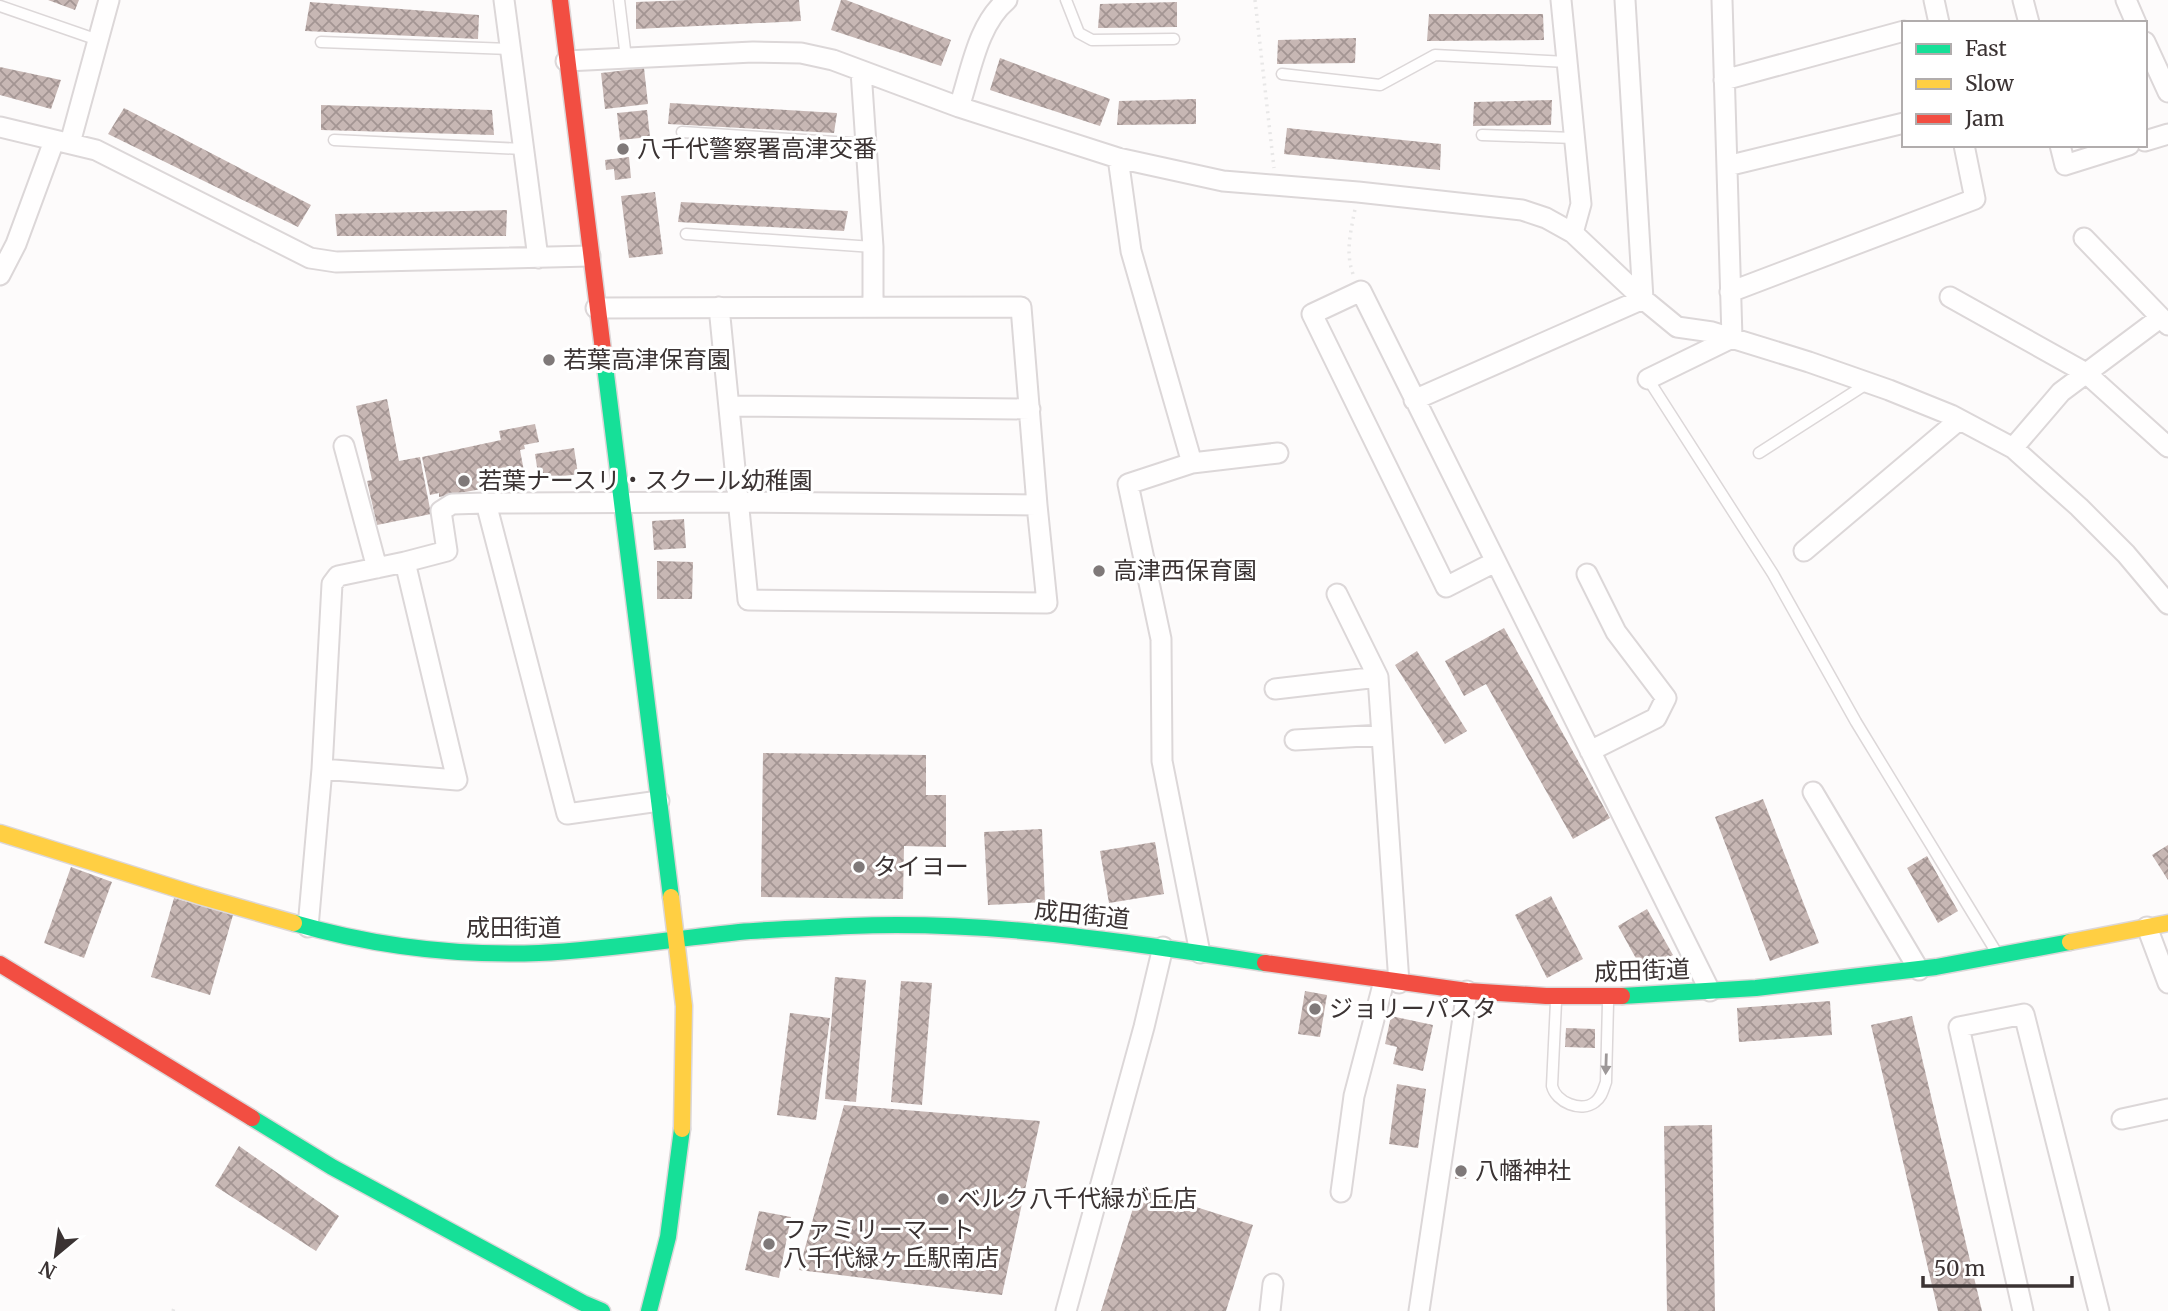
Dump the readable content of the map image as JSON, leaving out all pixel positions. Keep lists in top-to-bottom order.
{
  "streets": {
    "main road": ["成田街道"]
  },
  "places": [
    "八千代警察署高津交番",
    "若葉高津保育園",
    "若葉ナースリ・スクール幼稚園",
    "高津西保育園",
    "タイヨー",
    "ジョリーパスタ",
    "八幡神社",
    "ベルク八千代緑が丘店",
    "ファミリーマート 八千代緑ヶ丘駅南店"
  ],
  "legend": ["Fast", "Slow", "Jam"],
  "scale_bar": "50 m",
  "north": "bottom left"
}
